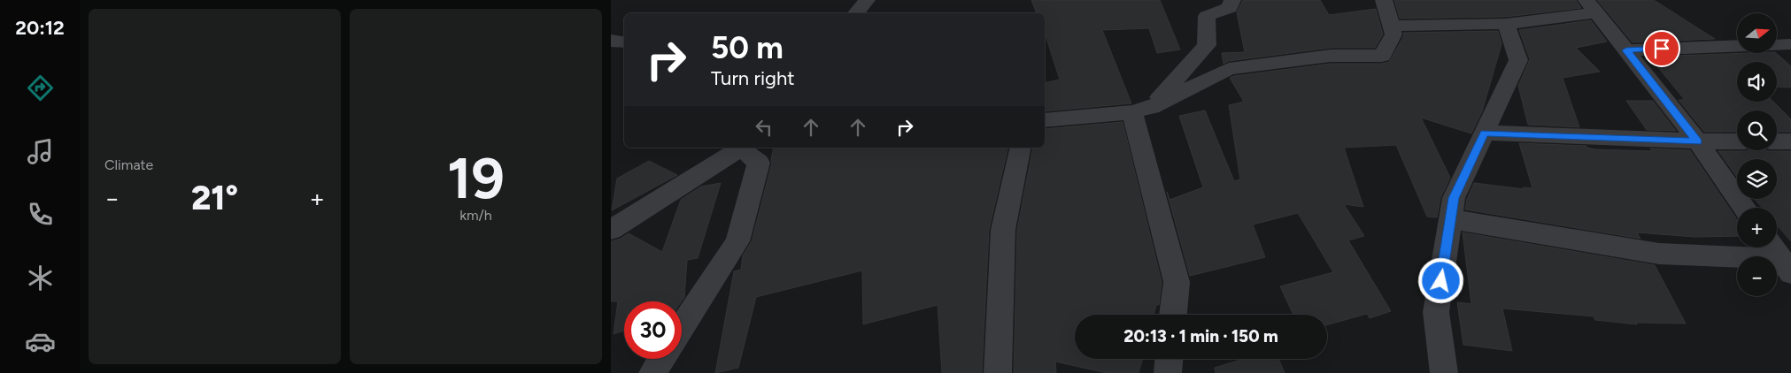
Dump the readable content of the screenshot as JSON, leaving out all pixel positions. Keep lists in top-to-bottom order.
{
  "north": "right",
  "page": {
    "tabs": "20:12",
    "tile": [
      "Climate",
      ["19", "km/h"]
    ],
    "map_buttons": ["+", "−"],
    "turn": ["50 m", "Turn right"],
    "heat": ["−", "21°", "+"],
    "limit": "30",
    "trip": "20:13 · 1 min · 150 m"
  }
}
